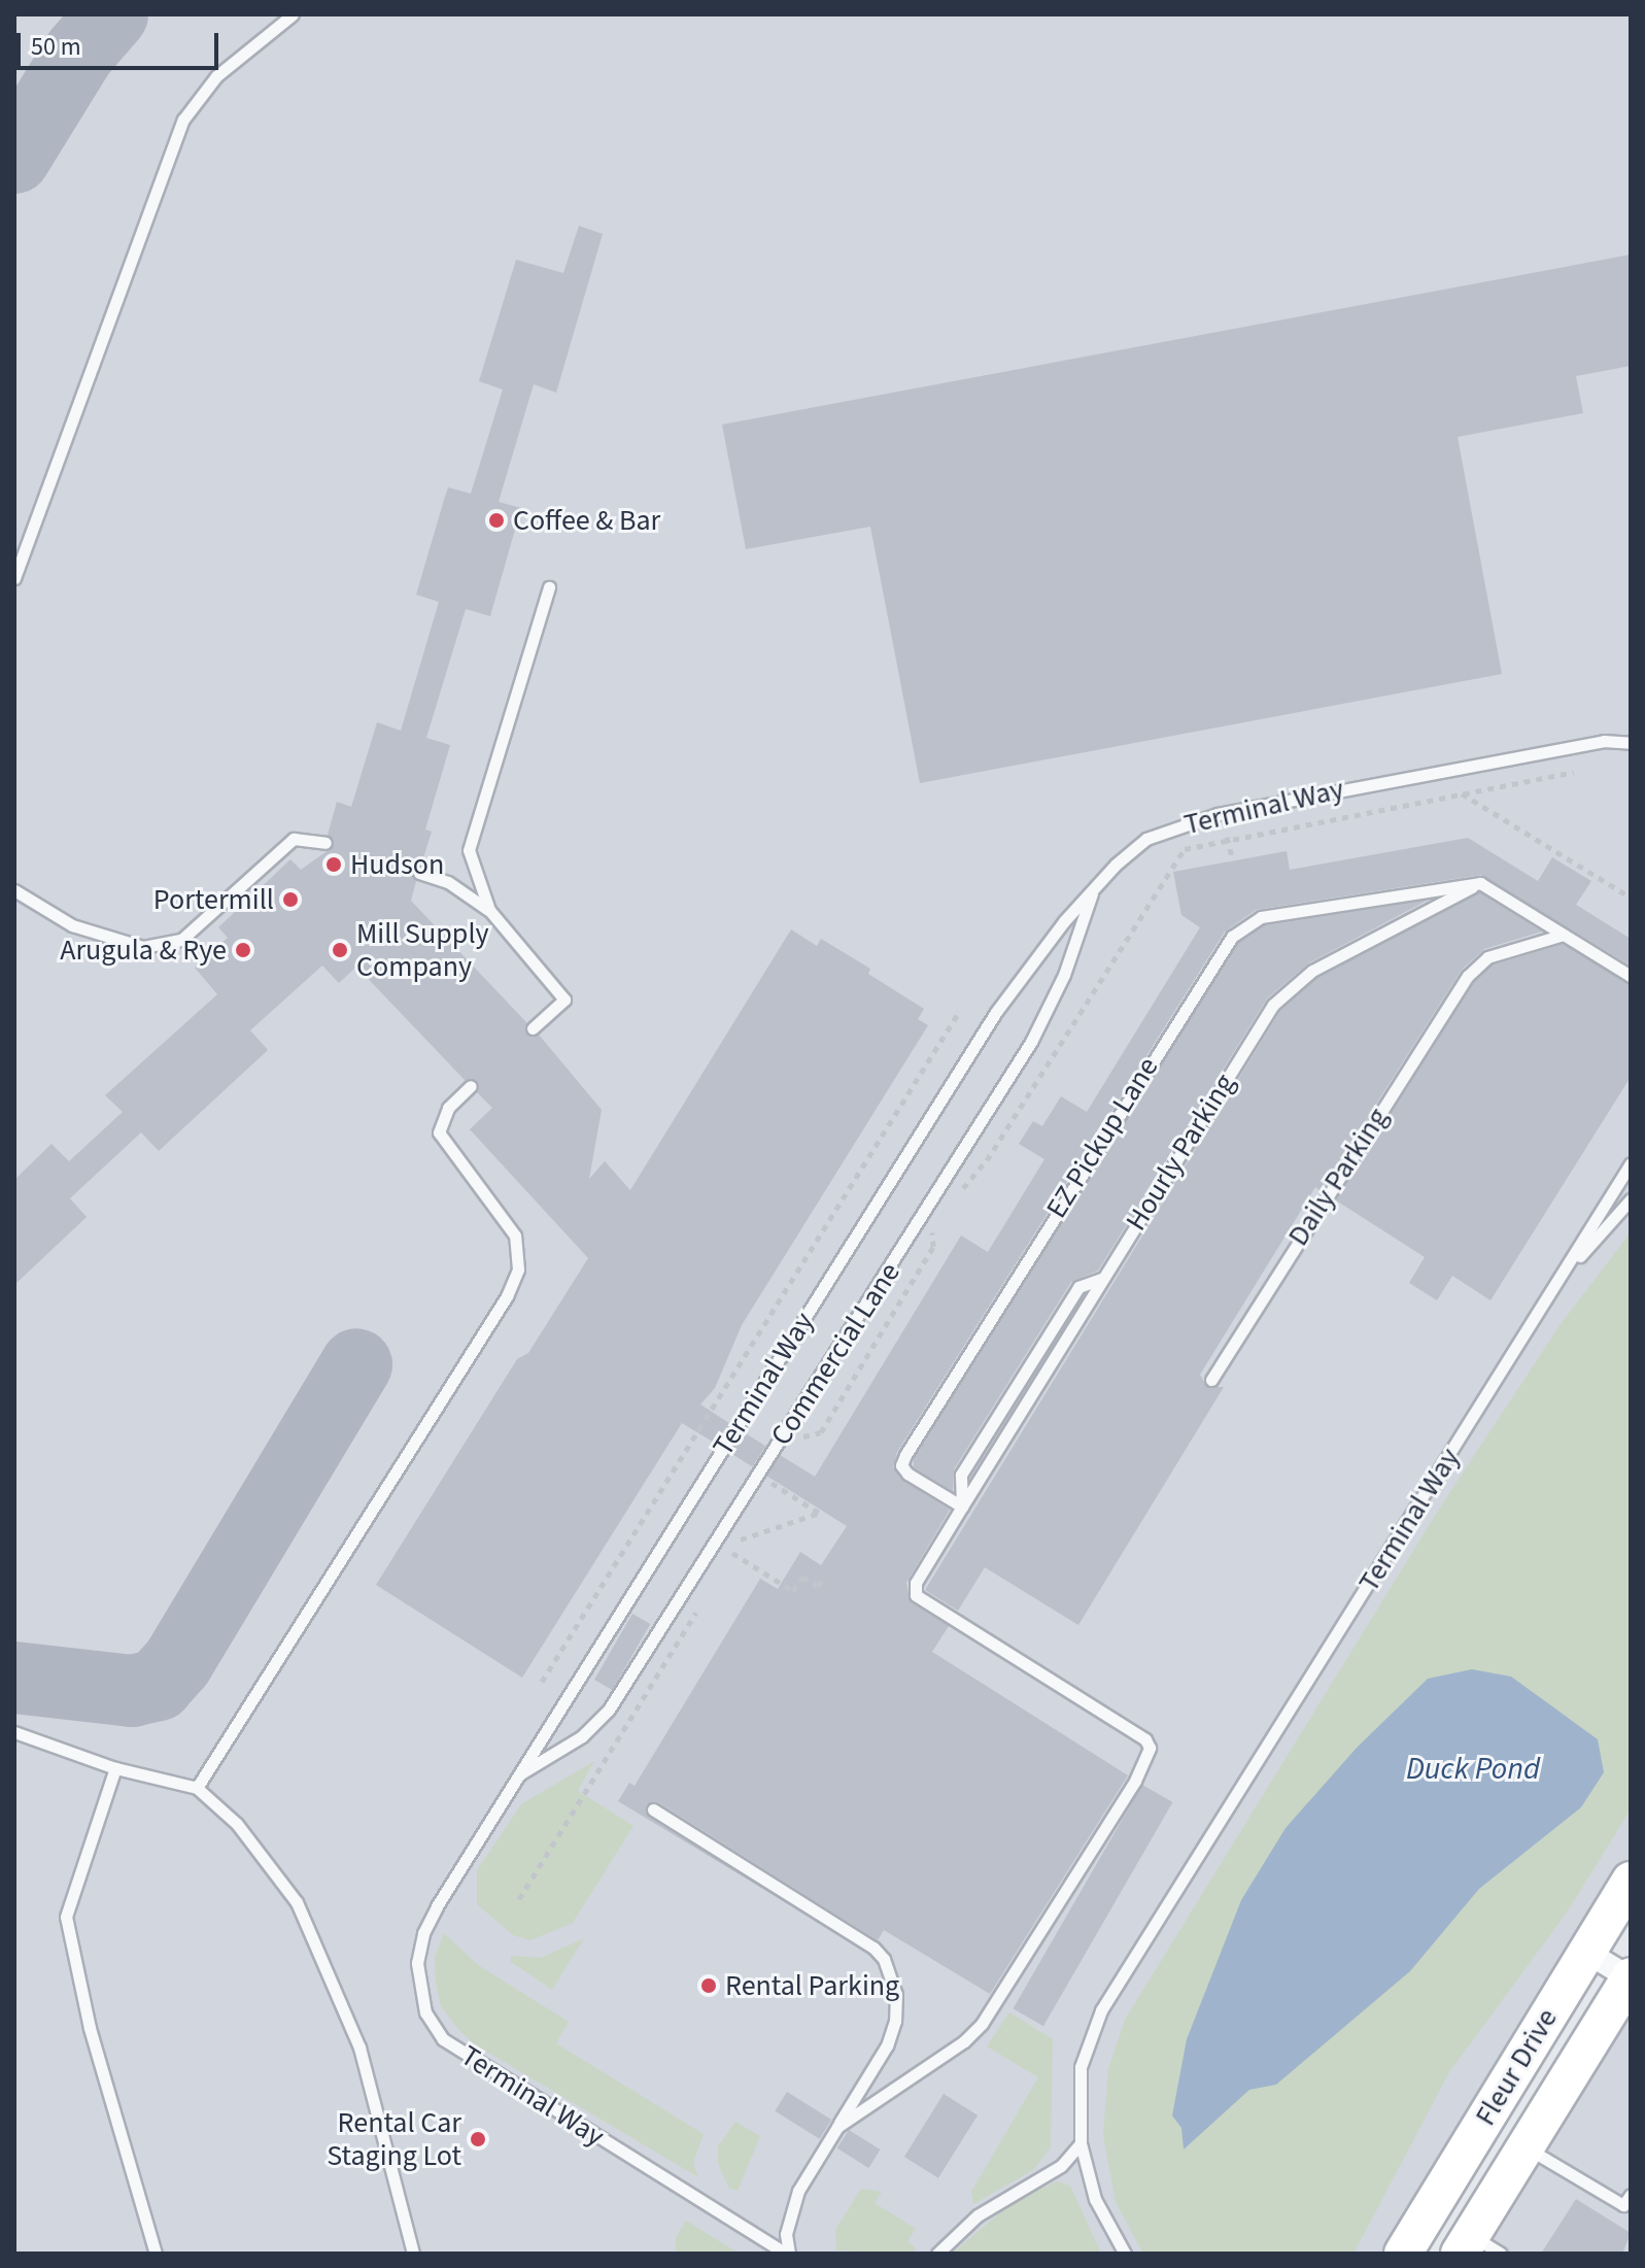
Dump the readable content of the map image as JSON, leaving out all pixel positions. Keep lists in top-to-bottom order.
{
  "streets": {
    "main road": ["Fleur Drive"],
    "lane": [
      "Terminal Way",
      "EZ Pickup Lane",
      "Hourly Parking",
      "Daily Parking",
      "Commercial Lane"
    ]
  },
  "crossings": [
    ["Terminal Way", "Commercial Lane"],
    ["EZ Pickup Lane", "Hourly Parking"]
  ],
  "water": ["Duck Pond"],
  "places": [
    "Coffee & Bar",
    "Hudson",
    "Portermill",
    "Arugula & Rye",
    "Mill Supply Company",
    "Rental Parking",
    "Rental Car Staging Lot"
  ],
  "scale_bar": "50 m"
}
